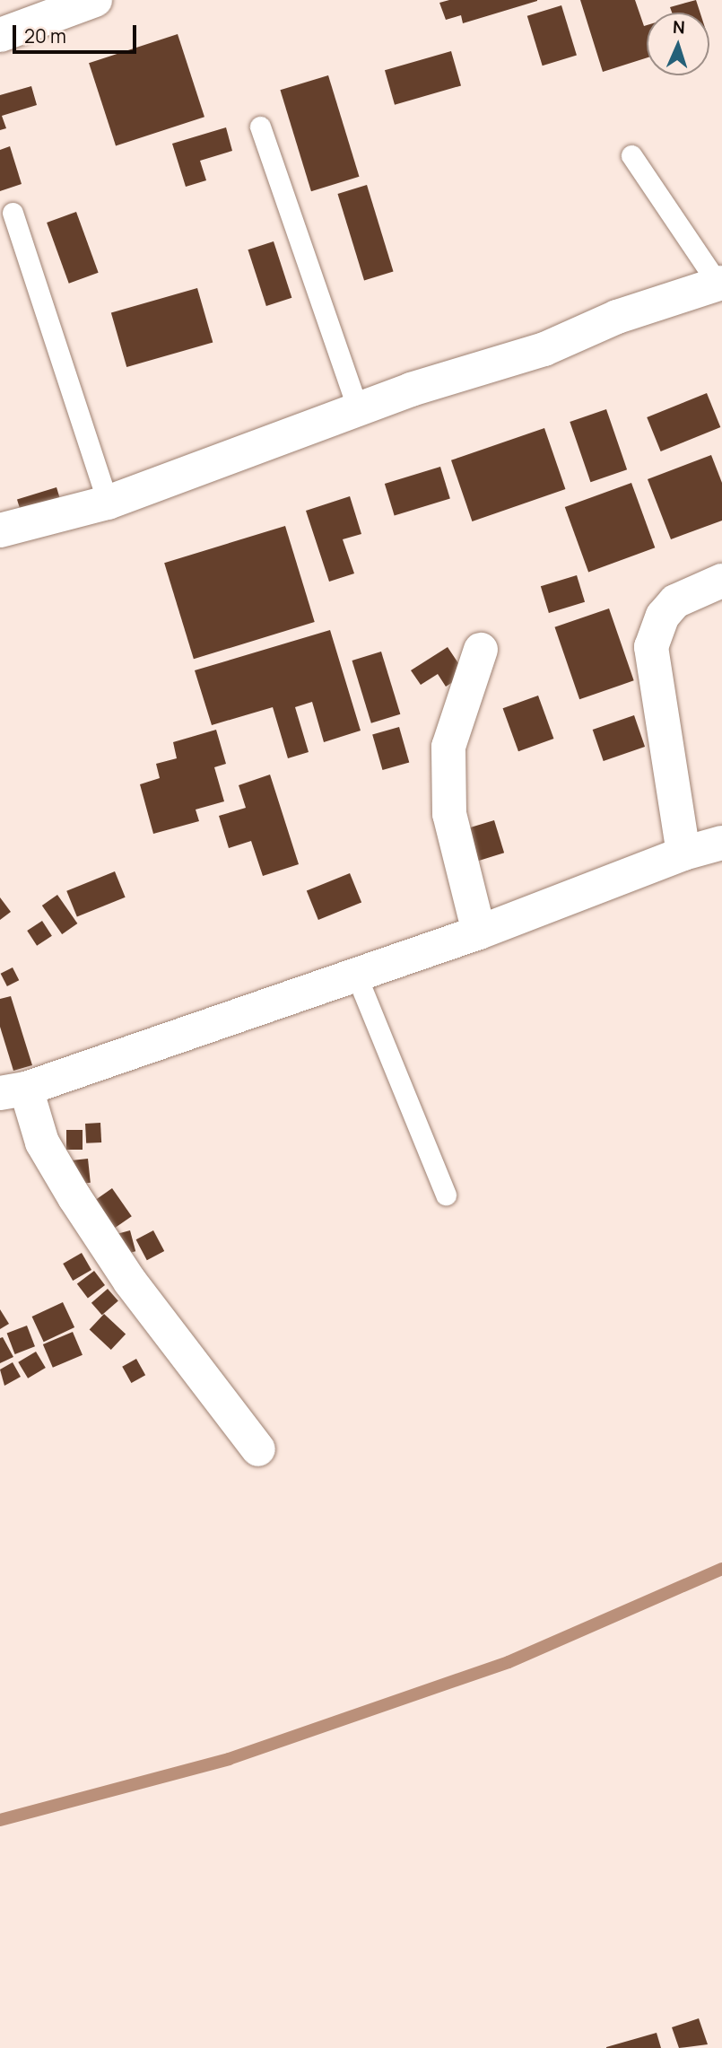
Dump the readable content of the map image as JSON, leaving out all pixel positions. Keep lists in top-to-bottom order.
{
  "scale_bar": "20 m",
  "north": "top"
}
